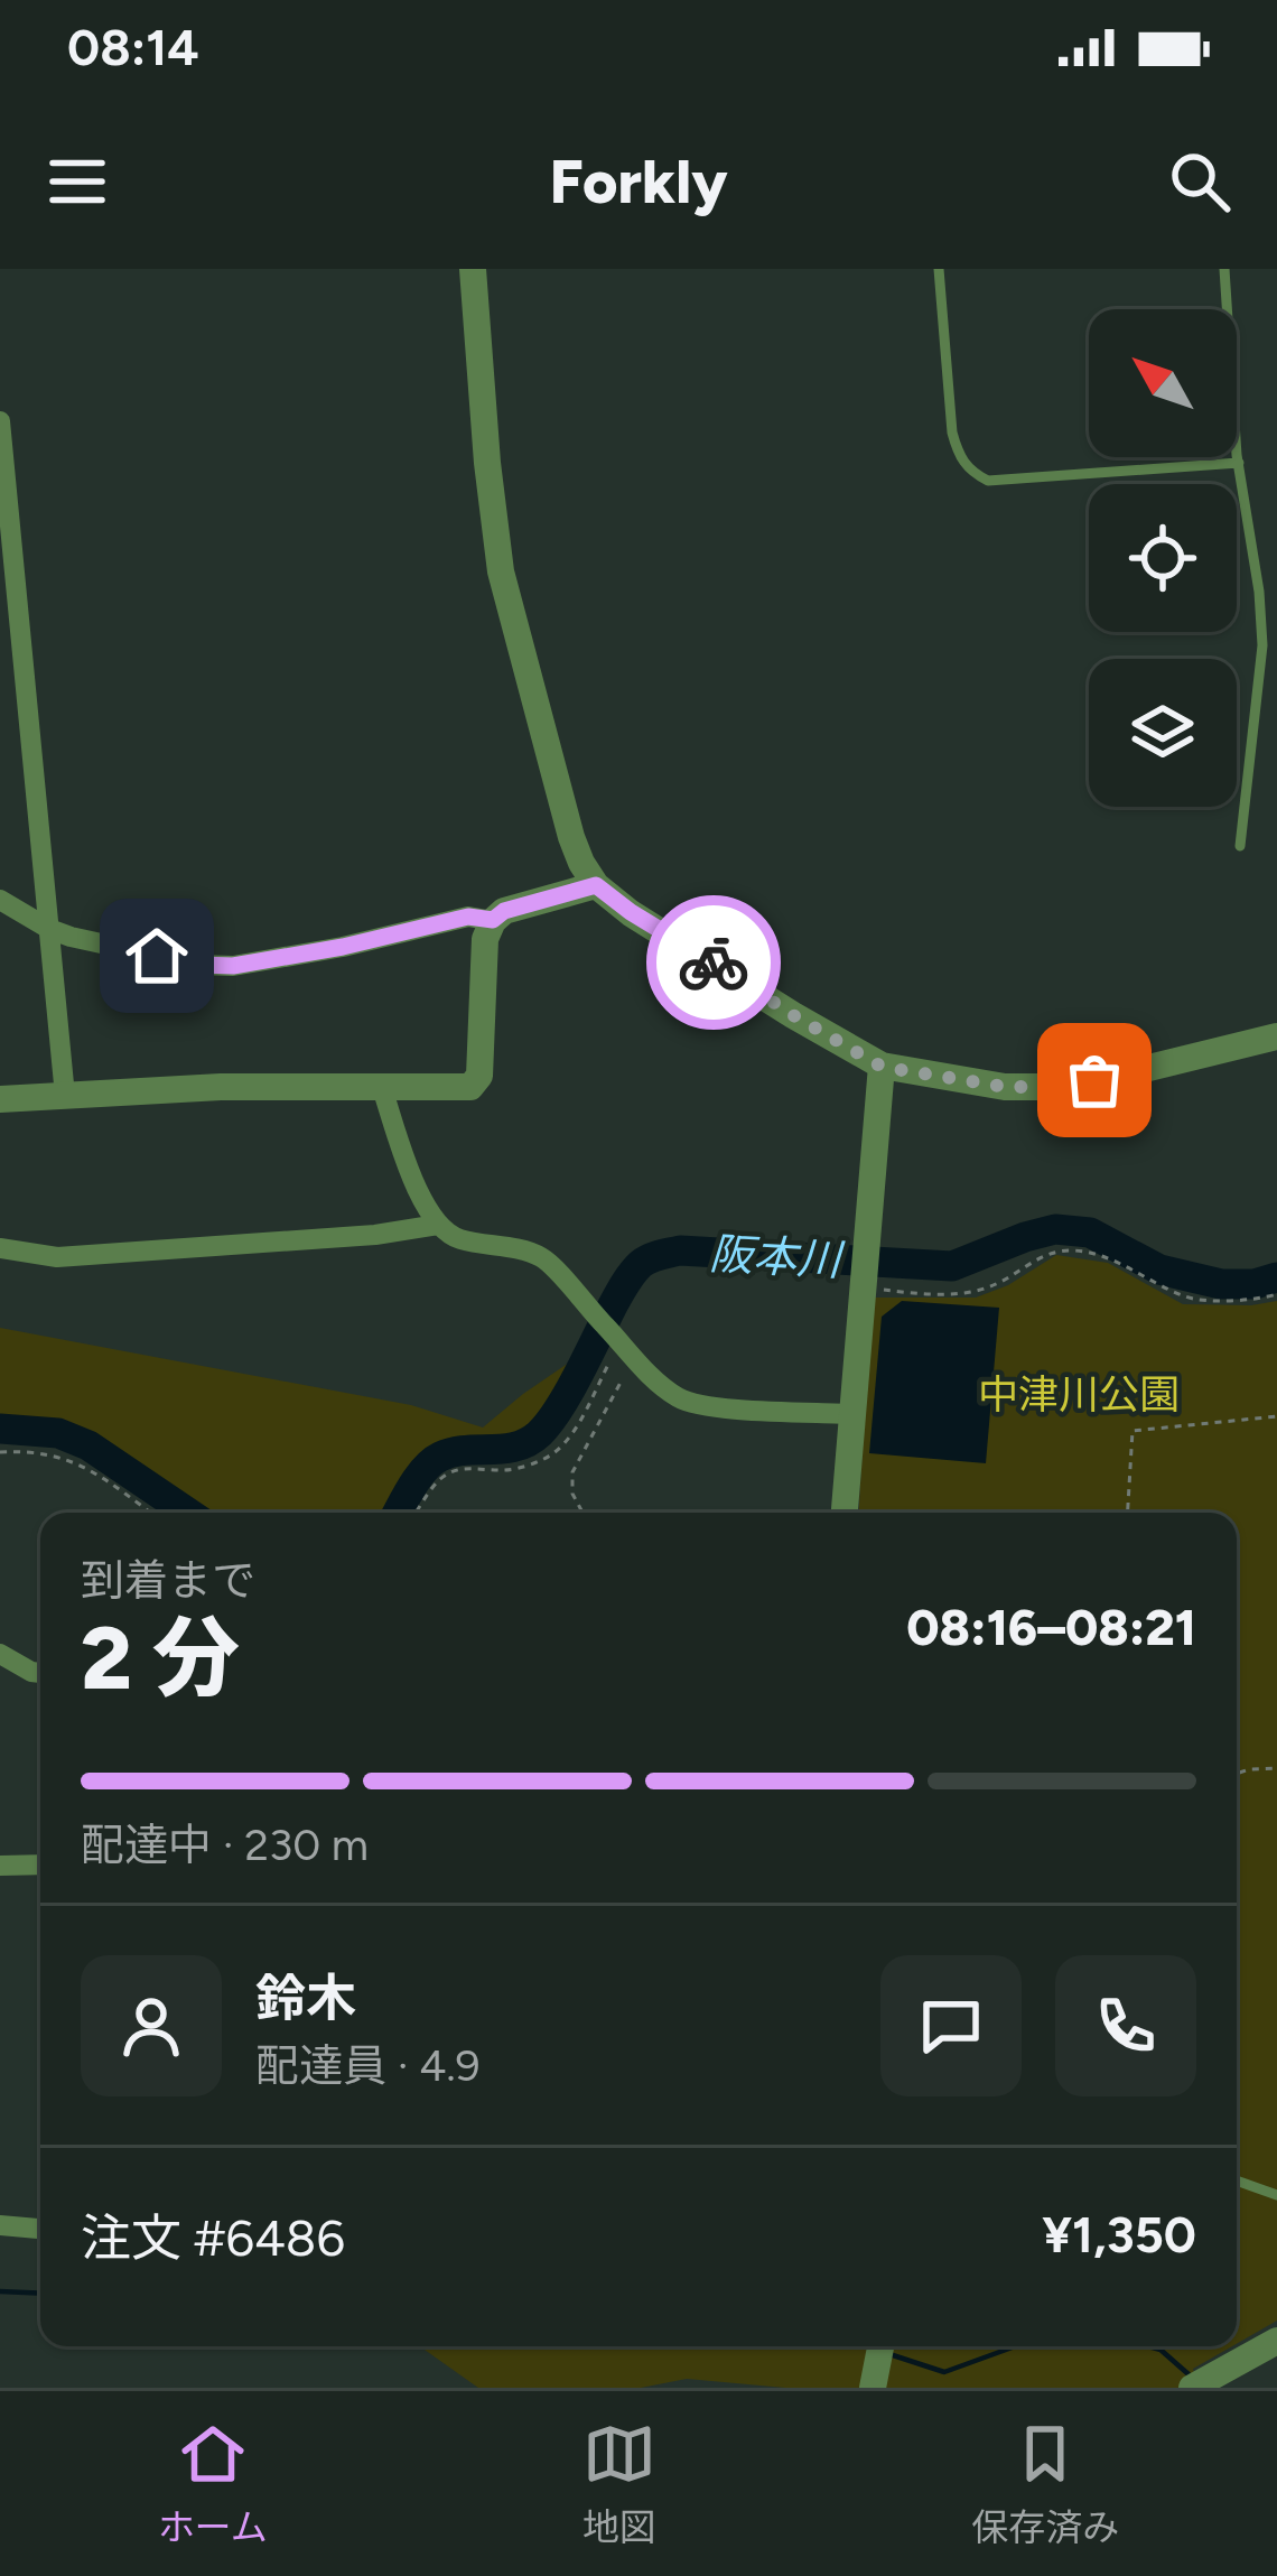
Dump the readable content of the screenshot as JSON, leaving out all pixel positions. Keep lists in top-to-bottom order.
{
  "water": ["阪本川"],
  "parks": ["中津川公園"],
  "north": "top left",
  "page": {
    "status": "08:14",
    "header": "Forkly",
    "heading": ["2 分", "到着まで", "08:16–08:21"],
    "panel": [
      "鈴木",
      "配達員 · 4.9",
      "注文 #6486",
      "¥1,350"
    ],
    "bar": "配達中 · 230 m",
    "tabs": ["ホーム", "地図", "保存済み"]
  }
}
